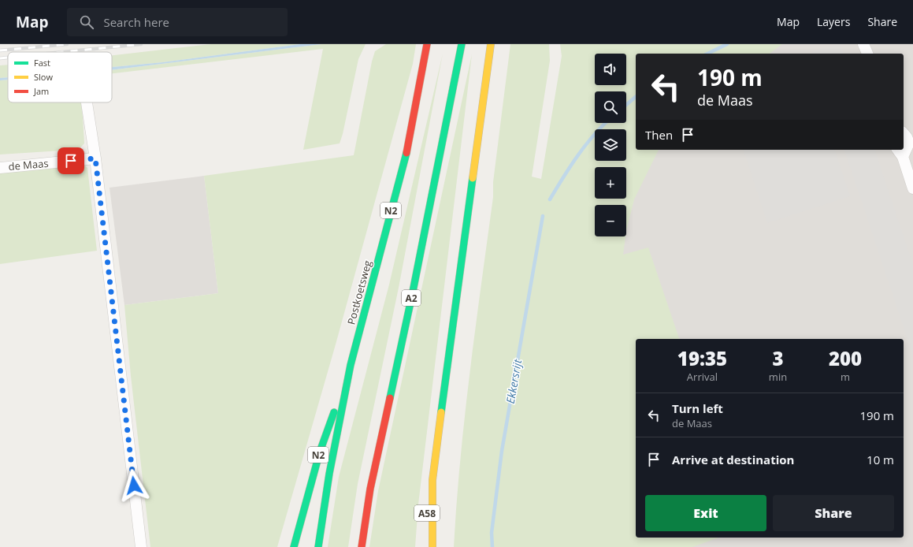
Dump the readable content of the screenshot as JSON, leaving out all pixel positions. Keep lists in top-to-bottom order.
{
  "streets": {
    "highway": [
      "N2",
      "Postkoetsweg",
      "A2",
      "A58"
    ],
    "street": ["de Maas"]
  },
  "crossings": [
    ["N2", "Postkoetsweg"]
  ],
  "water": ["Ekkersrijt"],
  "legend": ["Fast", "Slow", "Jam"],
  "page": {
    "header": "Map",
    "search": "Search here",
    "nav": ["Map", "Layers", "Share"],
    "map_buttons": ["+", "−"],
    "turn": ["190 m", "de Maas"],
    "then": "Then",
    "eta": [
      "19:35",
      "Arrival",
      "3",
      "min",
      "200",
      "m"
    ],
    "list": [
      {
        "name": "Turn left",
        "note": "de Maas",
        "value": "190 m"
      },
      {
        "name": "Arrive at destination",
        "value": "10 m"
      }
    ],
    "buttons": ["Exit", "Share"]
  }
}
